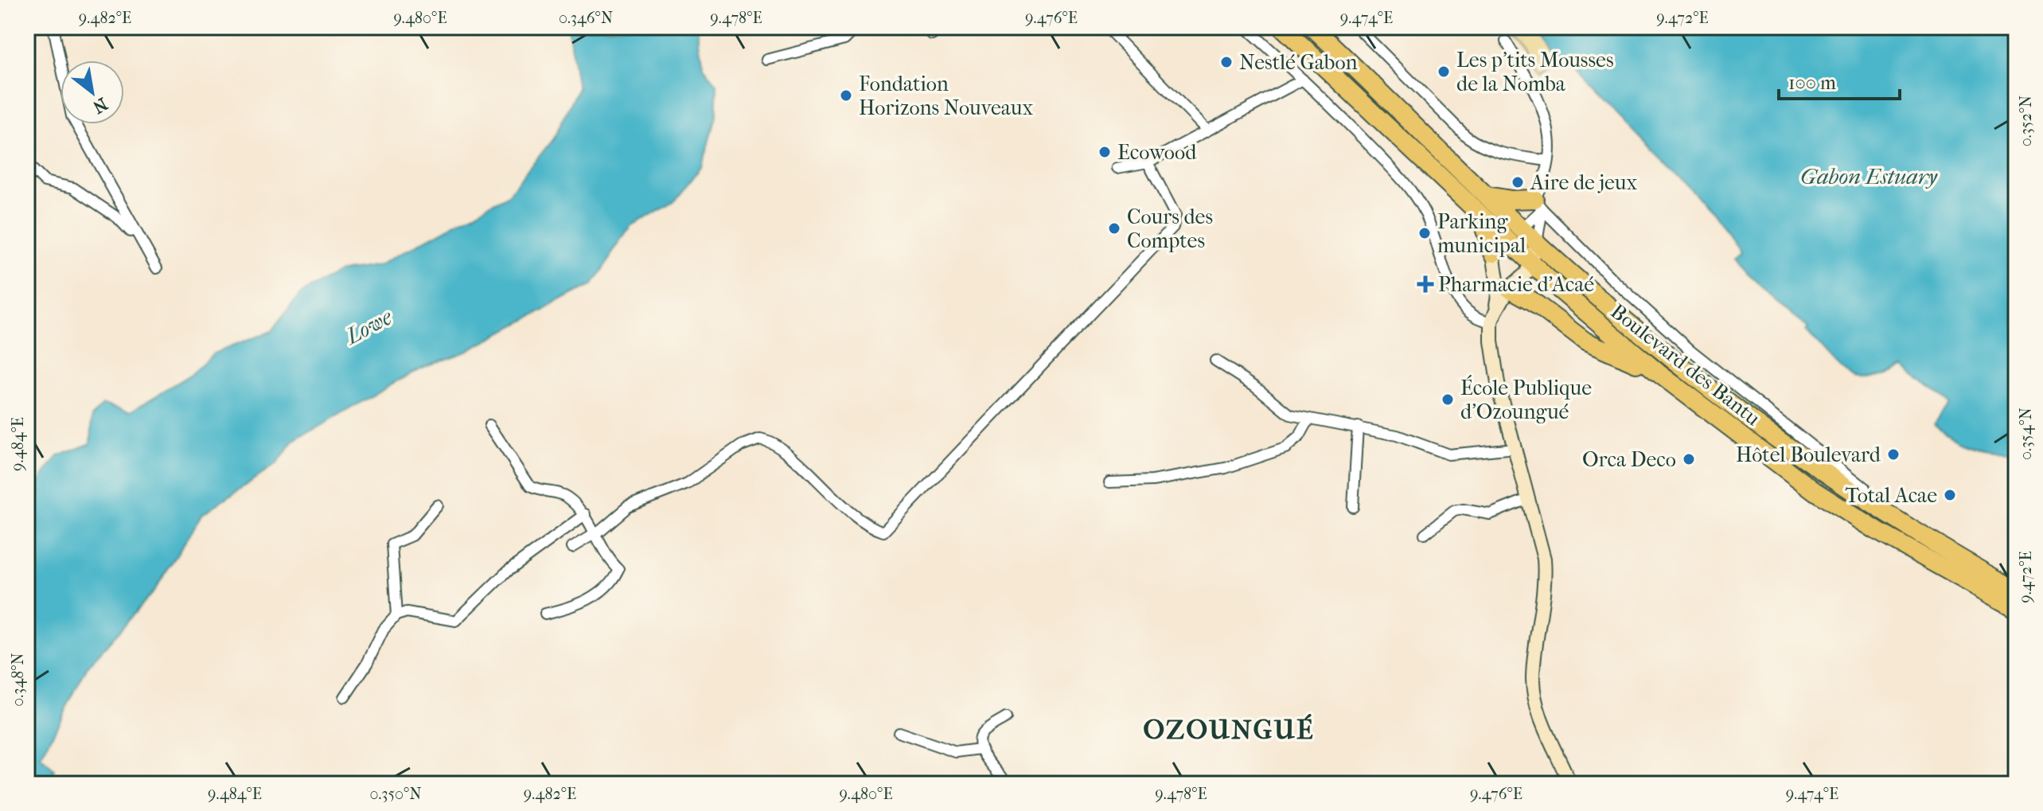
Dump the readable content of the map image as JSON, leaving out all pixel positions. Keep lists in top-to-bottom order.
{
  "streets": {
    "highway": ["Boulevard des Bantu"]
  },
  "districts": ["OZOUNGUÉ"],
  "water": ["Gabon Estuary", "Lowe"],
  "places": {
    "other": [
      "Nestlé Gabon",
      "Les p’tits Mousses de la Nomba",
      "Fondation Horizons Nouveaux",
      "Ecowood",
      "Aire de jeux",
      "Cours des Comptes",
      "Parking municipal",
      "École Publique d'Ozoungué",
      "Hôtel Boulevard",
      "Orca Deco",
      "Total Acae"
    ],
    "health": ["Pharmacie d'Acaé"]
  },
  "scale_bar": "100 m",
  "north": "bottom right",
  "coordinates": [
    "9.482°E",
    "9.480°E",
    "0.346°N",
    "9.478°E",
    "9.476°E",
    "9.474°E",
    "9.472°E",
    "0.352°N",
    "0.354°N",
    "9.484°E",
    "0.348°N",
    "0.350°N"
  ]
}
